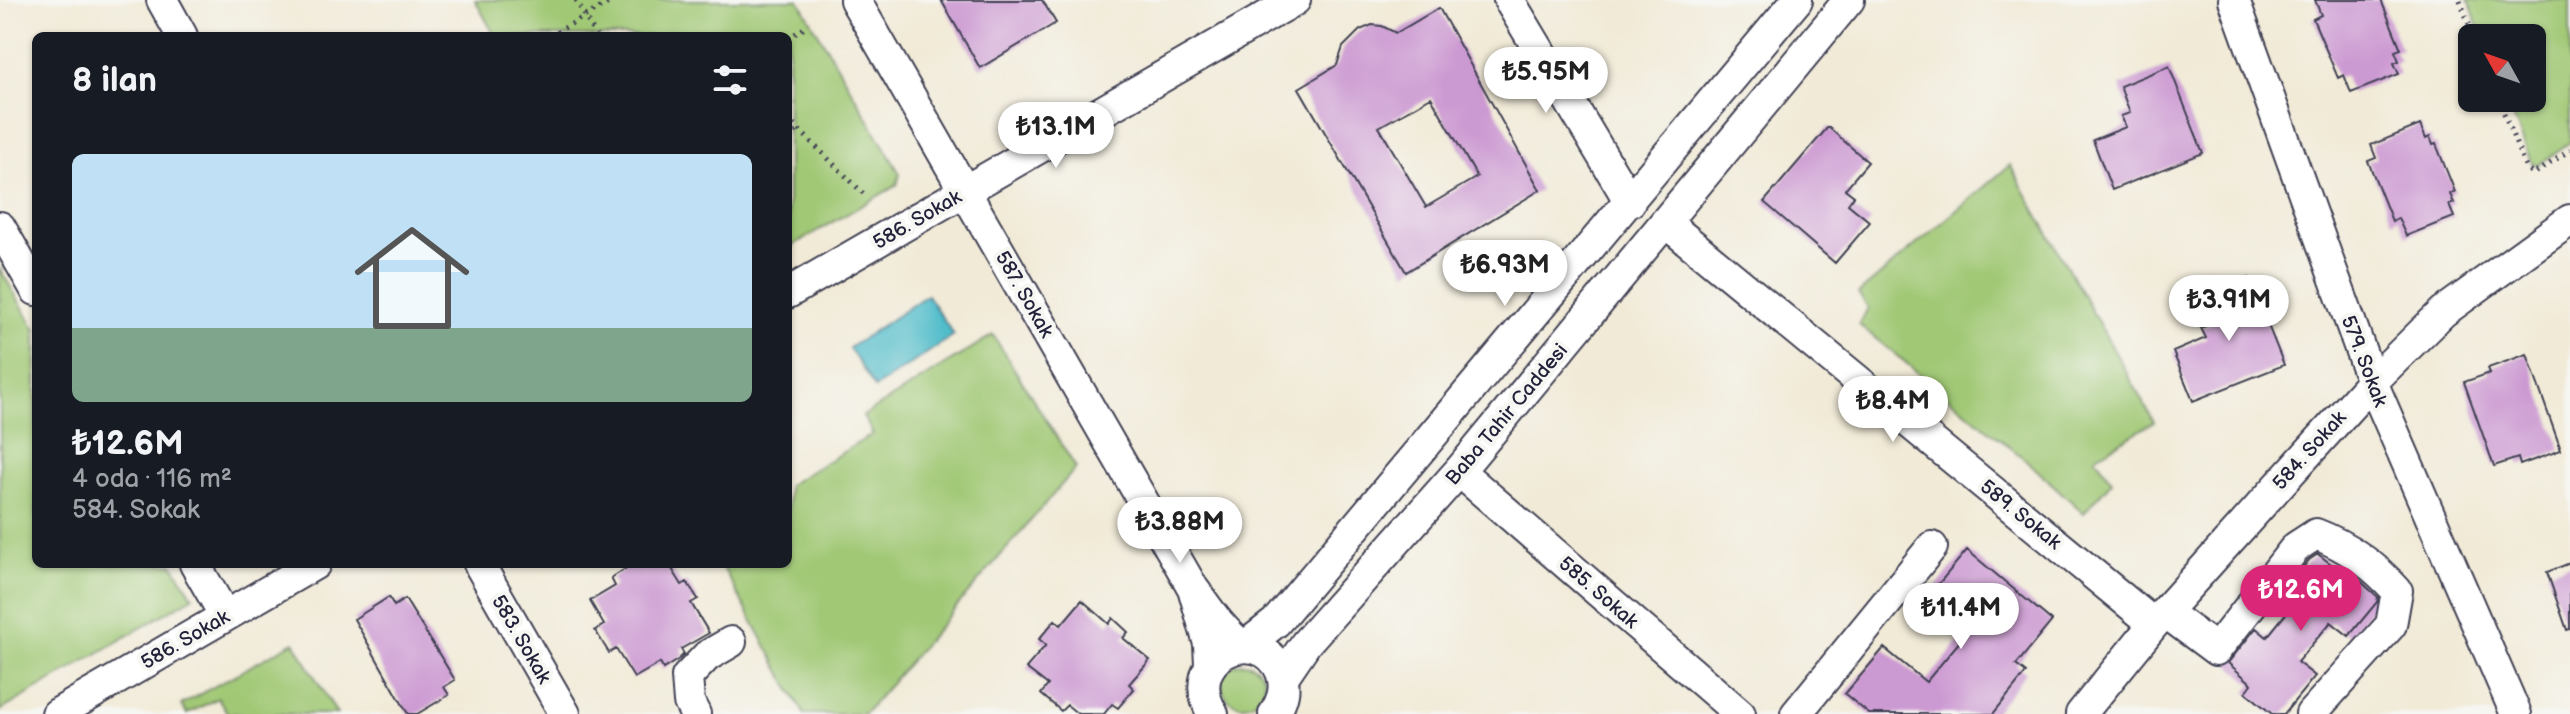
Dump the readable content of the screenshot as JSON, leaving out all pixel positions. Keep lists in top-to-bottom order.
{
  "streets": {
    "street": [
      "586. Sokak",
      "587. Sokak",
      "579. Sokak",
      "Baba Tahir Caddesi",
      "584. Sokak",
      "589. Sokak",
      "585. Sokak",
      "583. Sokak"
    ]
  },
  "crossings": [
    ["586. Sokak", "587. Sokak"],
    ["579. Sokak", "584. Sokak"],
    ["Baba Tahir Caddesi", "589. Sokak"],
    ["Baba Tahir Caddesi", "585. Sokak"],
    ["584. Sokak", "589. Sokak"]
  ],
  "north": "top left",
  "page": {
    "heading": "8 ilan",
    "price": [
      "₺5.95M",
      "₺13.1M",
      "₺6.93M",
      "₺3.91M",
      "₺8.4M",
      "₺3.88M",
      "₺12.6M",
      "₺11.4M"
    ],
    "list": [
      {
        "name": "₺12.6M",
        "note": "4 oda · 116 m² · 584. Sokak"
      }
    ]
  }
}
